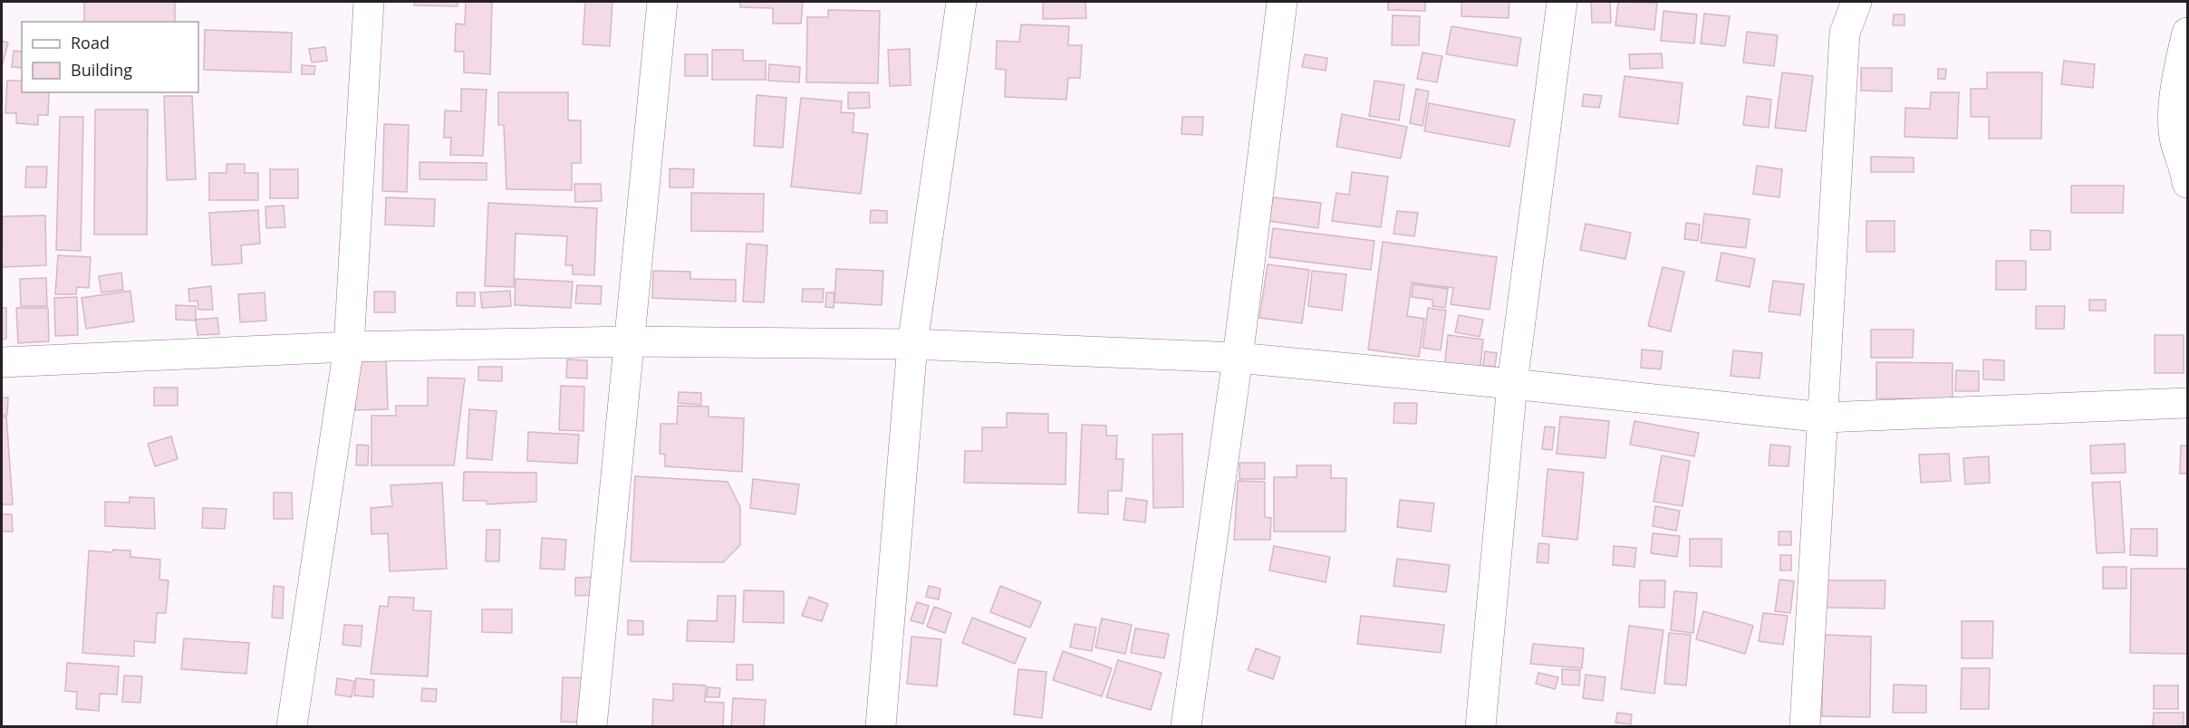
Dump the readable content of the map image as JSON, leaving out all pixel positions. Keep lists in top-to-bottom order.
{
  "legend": ["Road", "Building"]
}
